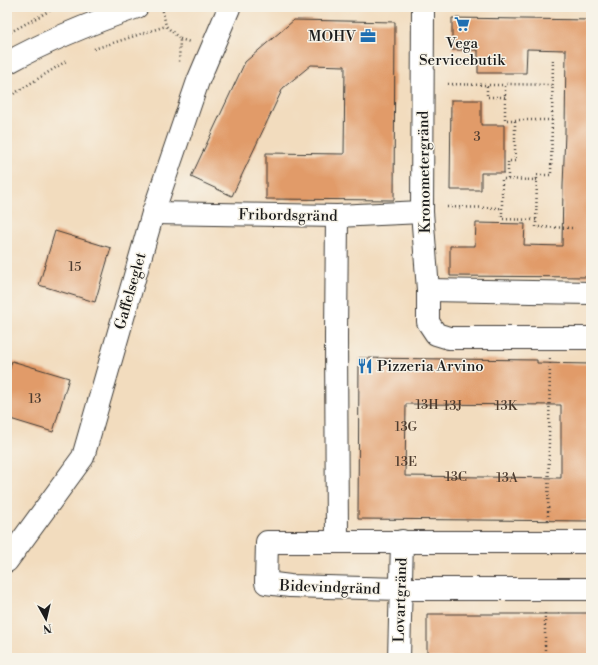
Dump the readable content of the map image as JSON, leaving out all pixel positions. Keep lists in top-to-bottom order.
{
  "streets": {
    "street": [
      "Kronometergränd",
      "Fribordsgränd",
      "Gaffelseglet",
      "Bidevindgränd",
      "Lovartgränd"
    ]
  },
  "crossings": [
    ["Kronometergränd", "Fribordsgränd"],
    ["Fribordsgränd", "Gaffelseglet"],
    ["Bidevindgränd", "Lovartgränd"]
  ],
  "places": {
    "supermarket": ["Vega Servicebutik"],
    "office": ["MOHV"],
    "restaurant": ["Pizzeria Arvino"]
  },
  "house_numbers": [
    "3",
    "15",
    "13",
    "13H",
    "13J",
    "13K",
    "13G",
    "13E",
    "13C",
    "13A"
  ],
  "north": "bottom"
}
